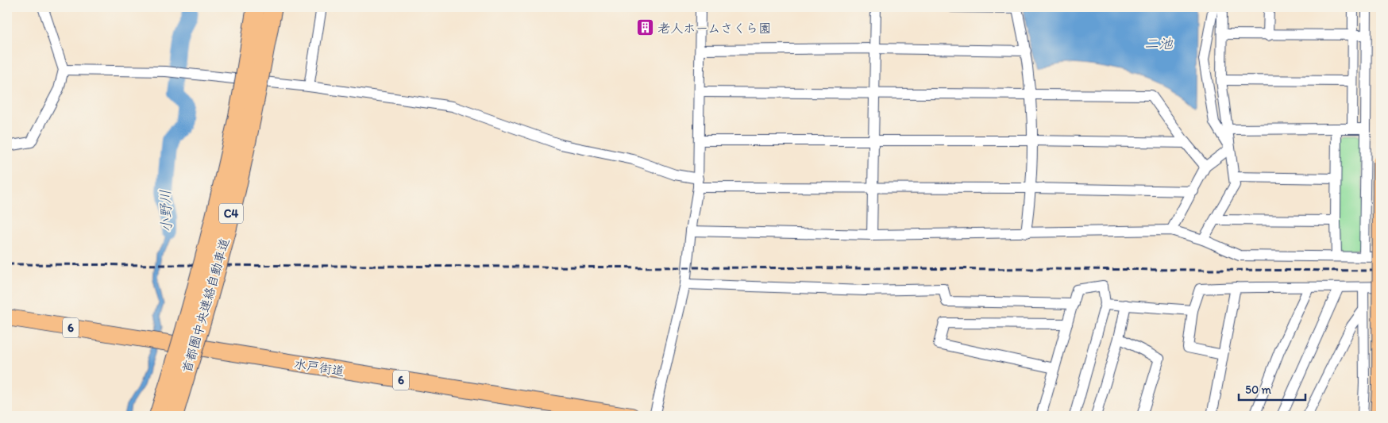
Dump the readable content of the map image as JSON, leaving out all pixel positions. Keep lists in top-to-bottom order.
{
  "streets": {
    "highway": [
      "C4",
      "首都圏中央連絡自動車道",
      "6",
      "水戸街道"
    ]
  },
  "water": ["二池", "小野川"],
  "places": {
    "building": ["老人ホームさくら園"]
  },
  "scale_bar": "50 m"
}
